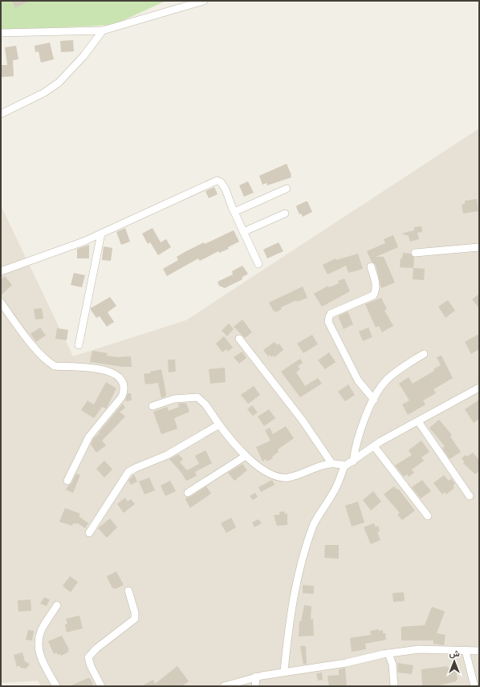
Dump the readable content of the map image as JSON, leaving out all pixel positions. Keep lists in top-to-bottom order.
{
  "north": "top"
}
